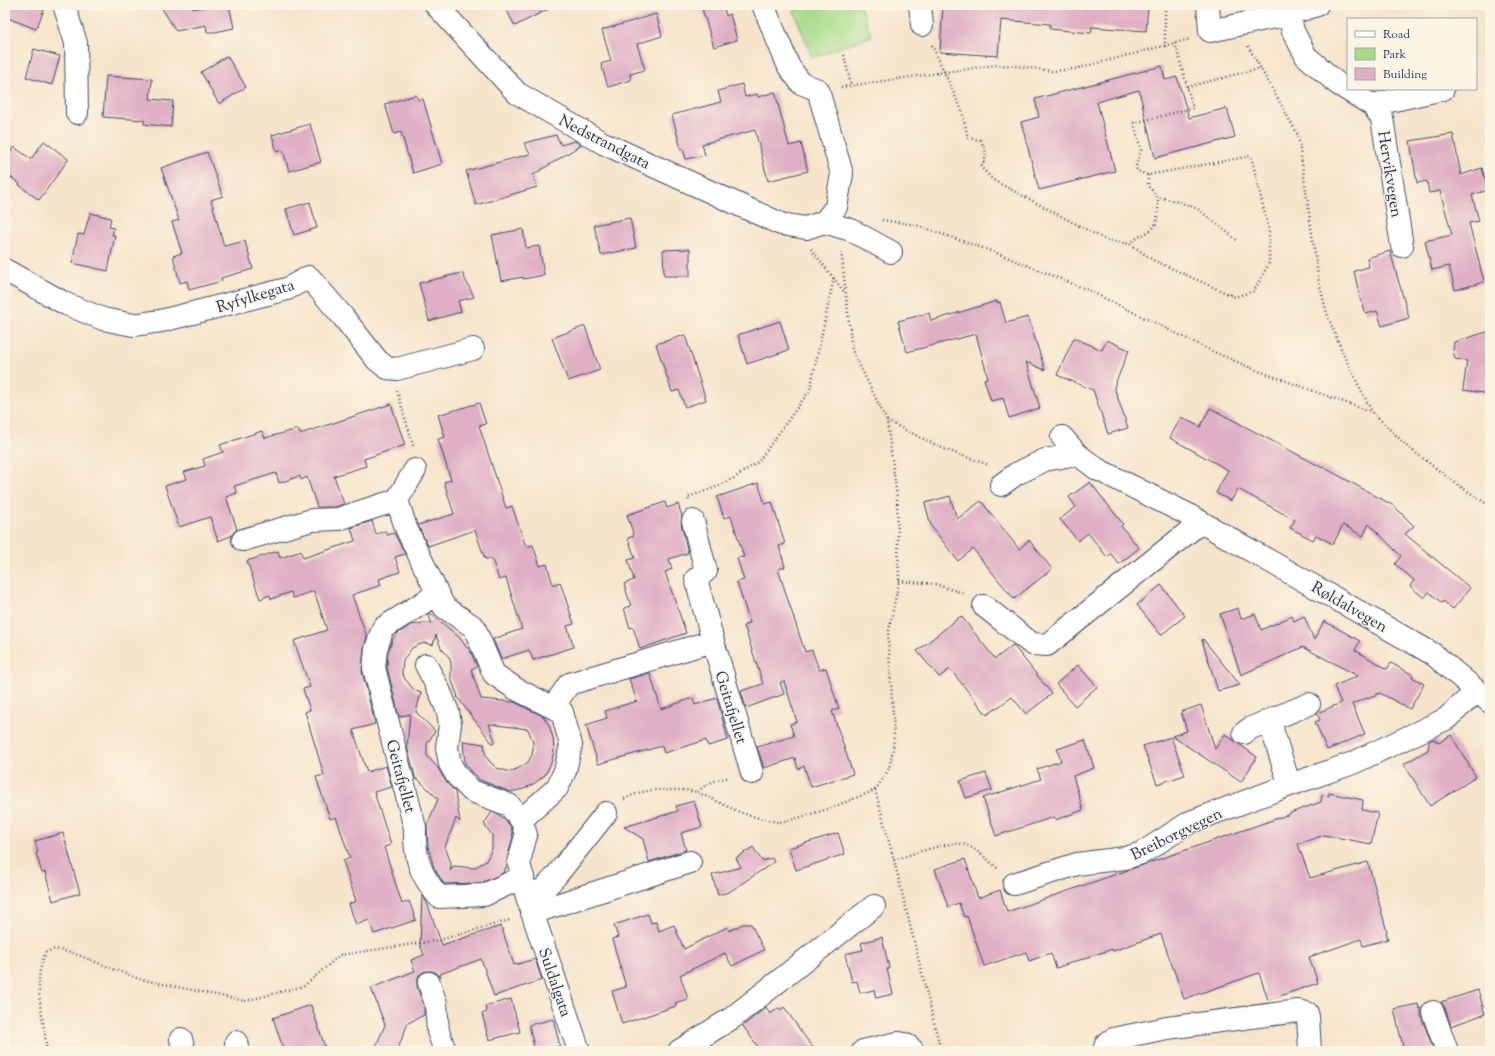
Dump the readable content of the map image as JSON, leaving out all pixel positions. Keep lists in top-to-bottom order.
{
  "streets": {
    "street": [
      "Nedstrandgata",
      "Hervikvegen",
      "Ryfylkegata",
      "Røldalvegen",
      "Geitafjellet",
      "Breiborgvegen",
      "Suldalgata"
    ]
  },
  "crossings": [
    ["Røldalvegen", "Breiborgvegen"],
    ["Geitafjellet", "Suldalgata"]
  ],
  "legend": ["Road", "Park", "Building"]
}
